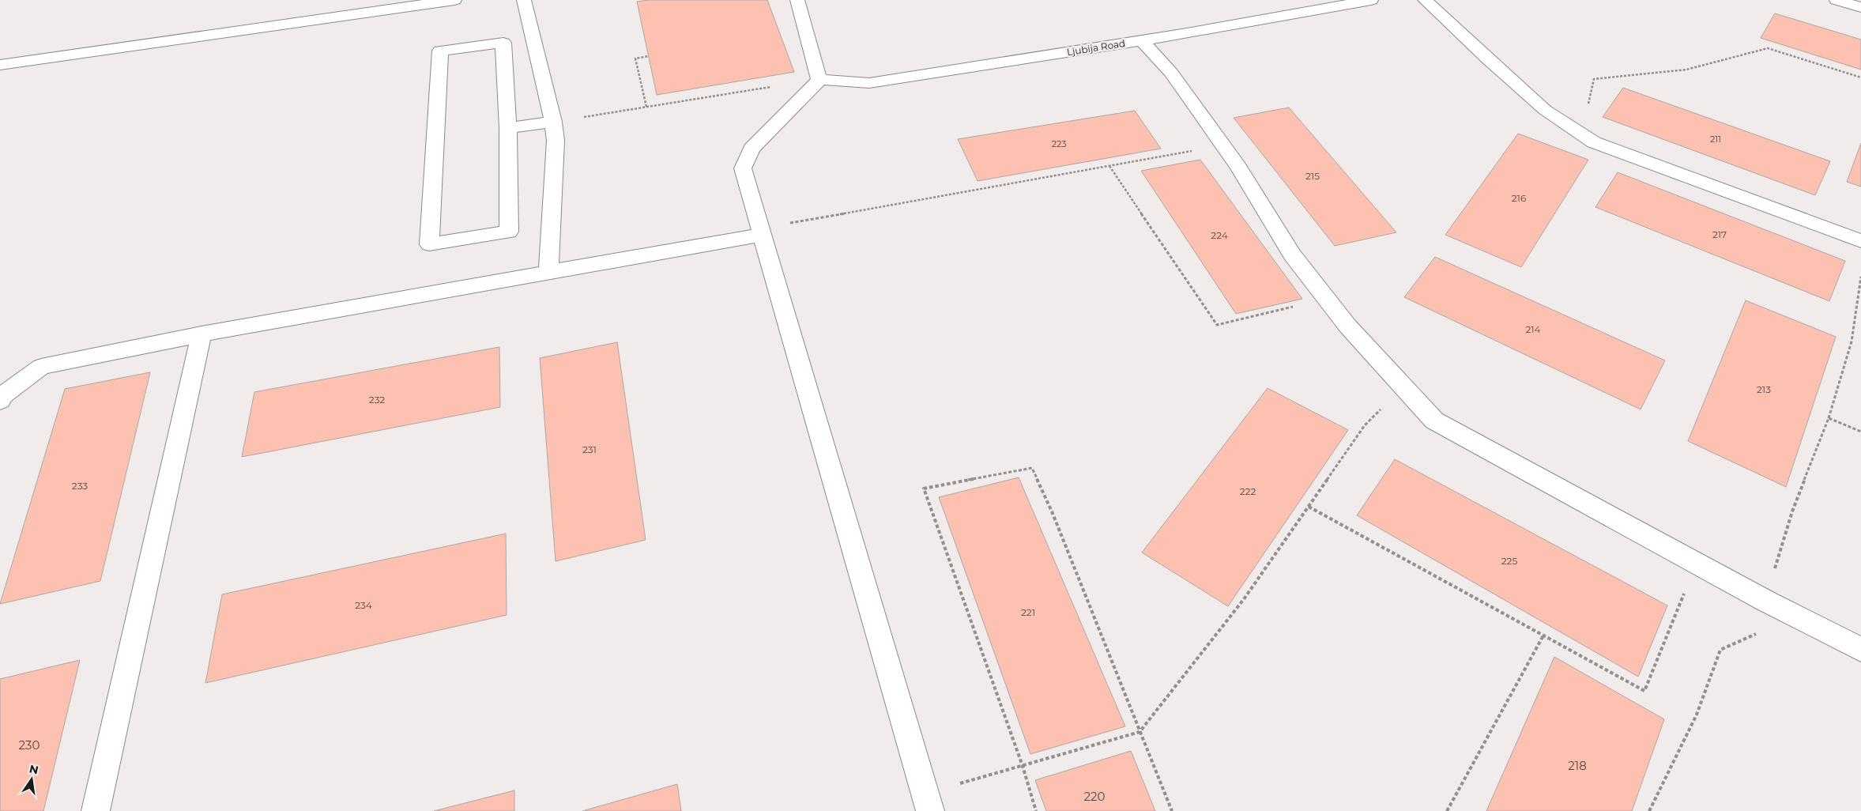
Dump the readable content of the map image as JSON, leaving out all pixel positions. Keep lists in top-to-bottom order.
{
  "streets": {
    "lane": ["Ljubija Road"]
  },
  "house_numbers": [
    "211",
    "223",
    "215",
    "216",
    "217",
    "224",
    "214",
    "213",
    "232",
    "231",
    "233",
    "222",
    "225",
    "234",
    "221",
    "230",
    "218",
    "220"
  ],
  "north": "top"
}
